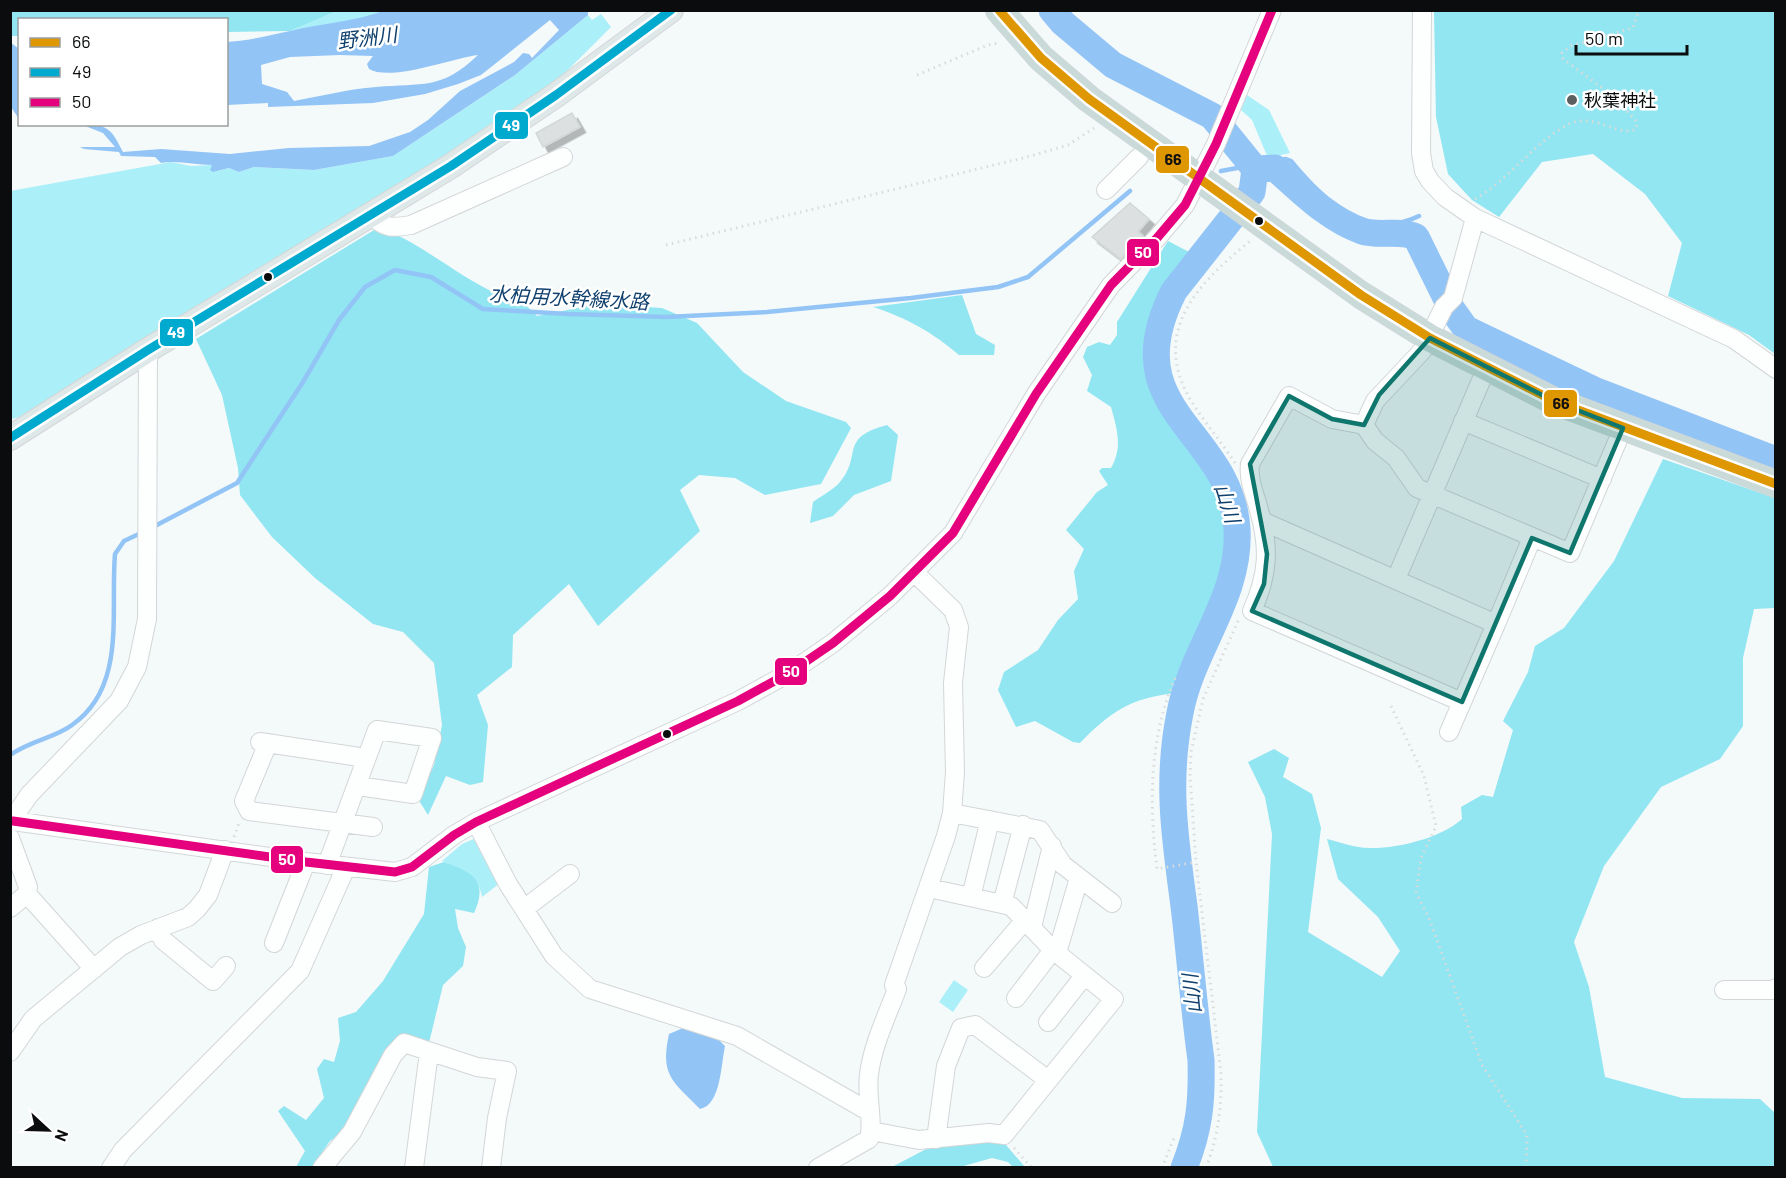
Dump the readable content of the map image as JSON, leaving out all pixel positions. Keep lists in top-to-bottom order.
{
  "water": ["野洲川", "水柏用水幹線水路", "山川"],
  "places": ["秋葉神社"],
  "lines": ["transit line 66", "transit line 49", "transit line 50"],
  "legend": ["66", "49", "50"],
  "scale_bar": "50 m",
  "north": "right"
}
